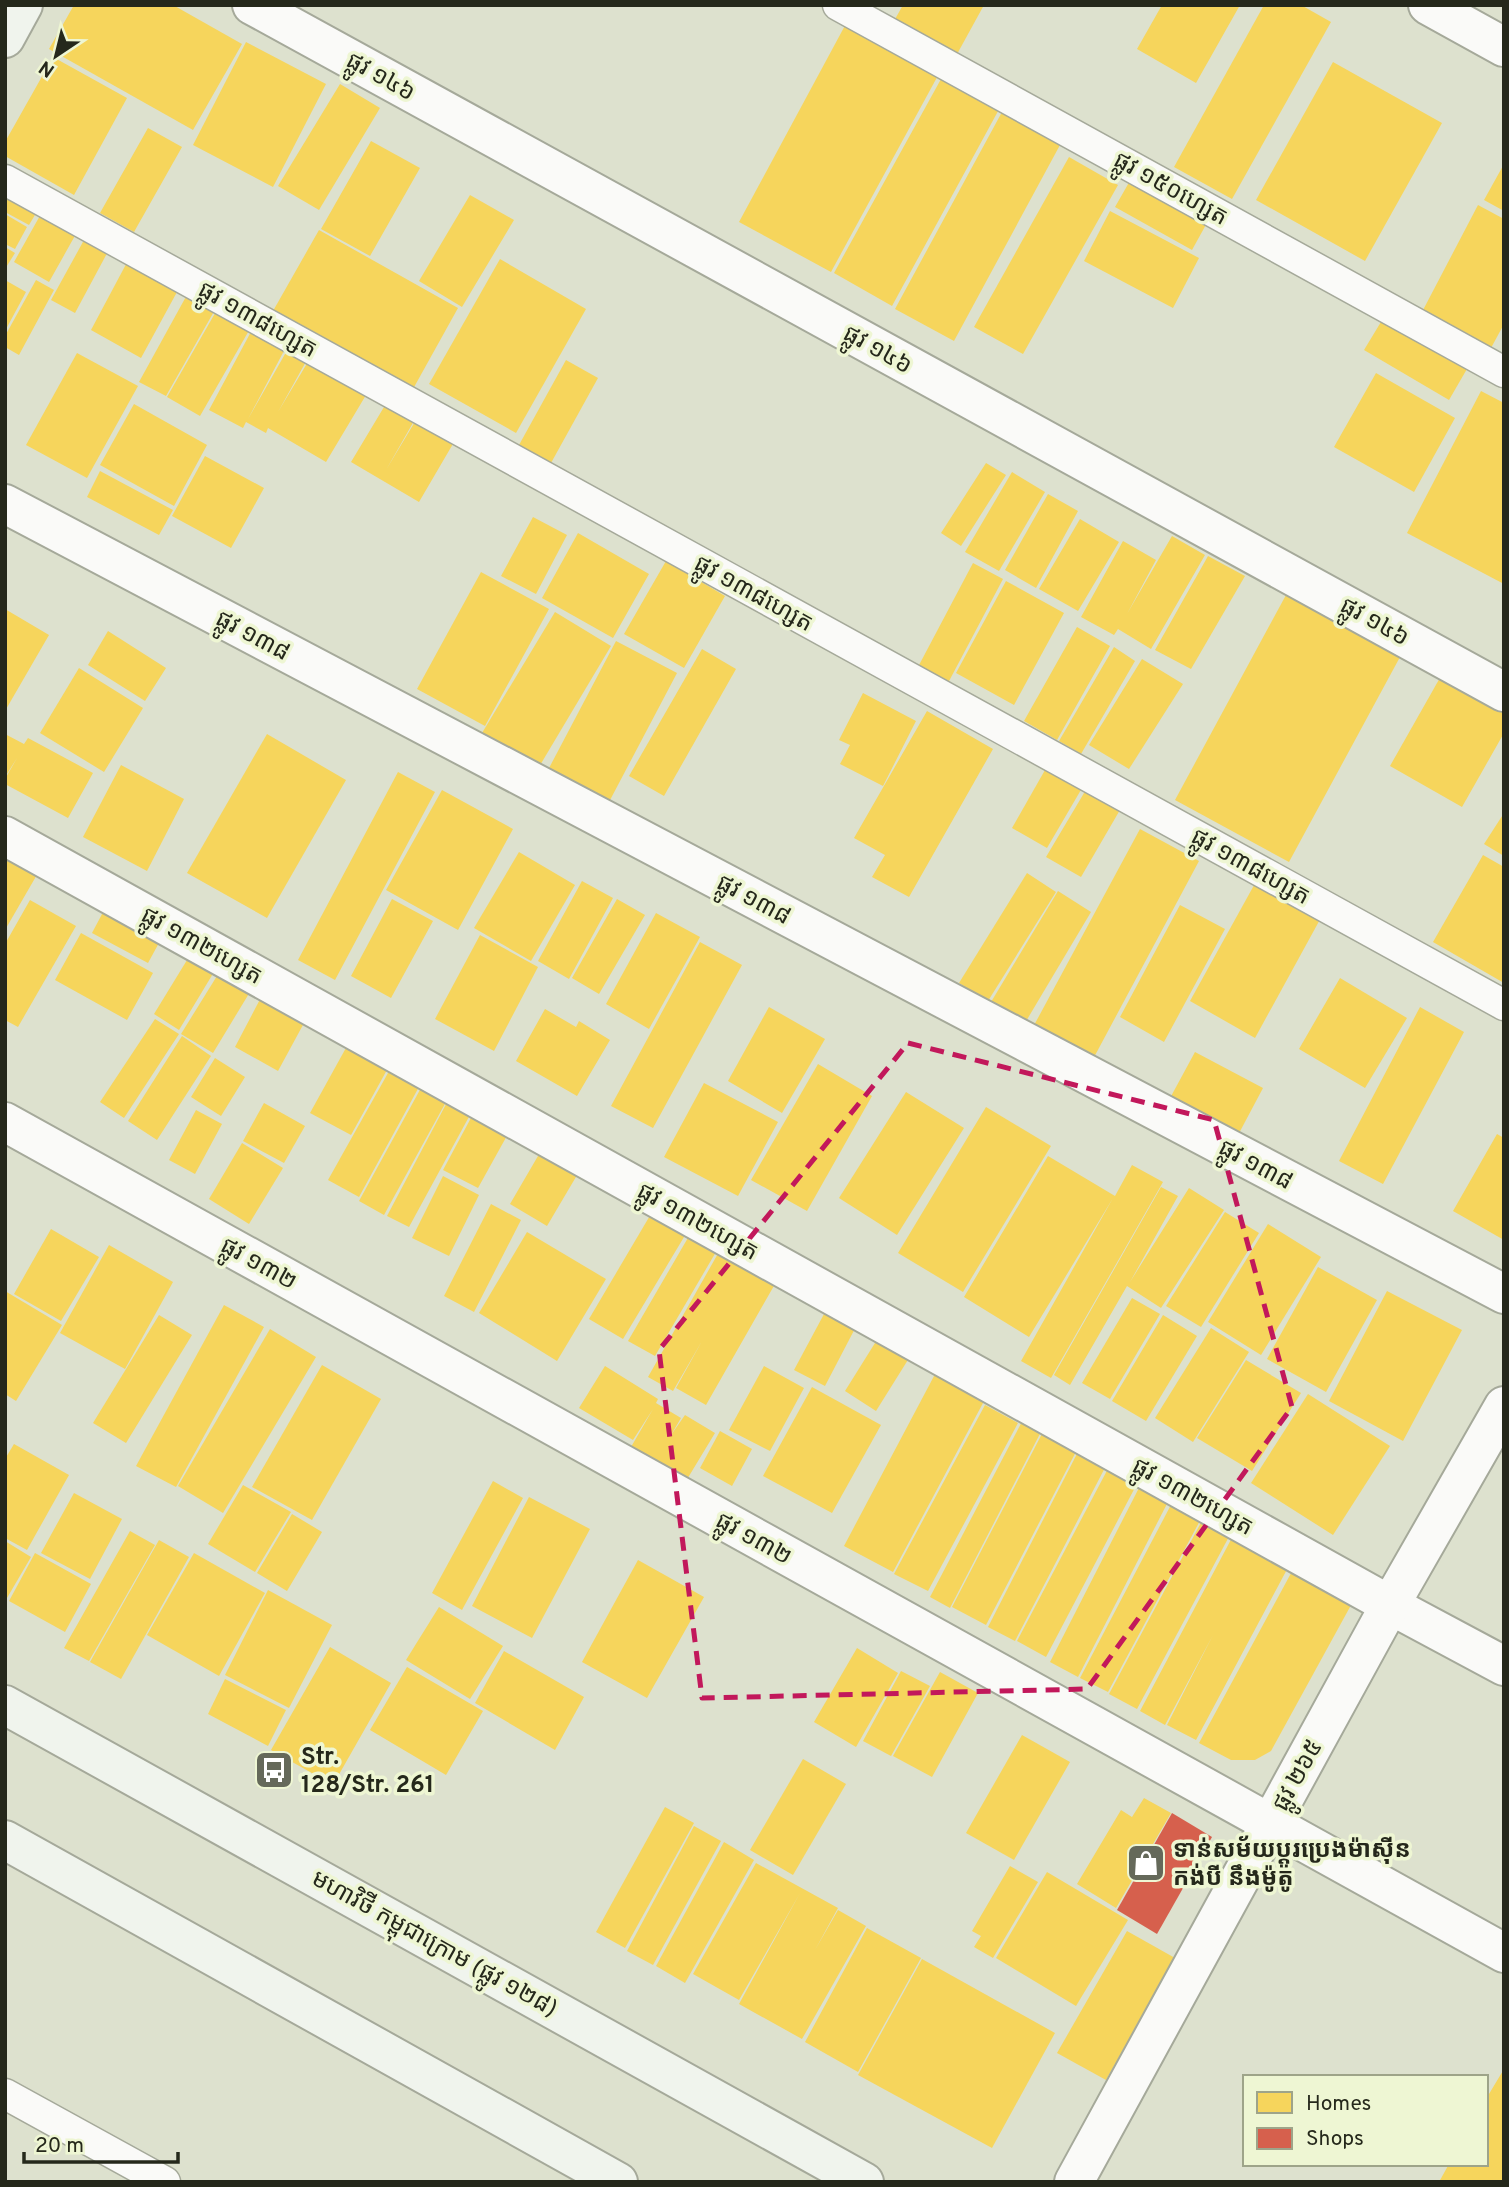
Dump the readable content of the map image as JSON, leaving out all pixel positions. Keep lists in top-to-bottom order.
{
  "streets": {
    "main road": ["មហាវិថី កម្ពុជាក្រោម (ផ្លូវ ១២៨)"],
    "street": [
      "ផ្លូវ ១៤៦",
      "ផ្លូវ ១៣៨",
      "ផ្លូវ ១៣២ហ្សេត",
      "ផ្លូវ ១៣២",
      "ផ្លូវ ២៦៥"
    ],
    "lane": ["ផ្លូវ ១៥០ហ្សេត", "ផ្លូវ ១៣៨ហ្សេត"]
  },
  "crossings": [
    ["ផ្លូវ ១៣២ហ្សេត", "ផ្លូវ ២៦៥"],
    ["ផ្លូវ ១៣២", "ផ្លូវ ២៦៥"]
  ],
  "places": {
    "bus stop": ["Str. 128/Str. 261"],
    "shop": ["ទាន់សម័យប្តូរប្រេងម៉ាសុីន កង់បី នឹងម៉ូតូ"]
  },
  "legend": ["Homes", "Shops"],
  "scale_bar": "20 m",
  "north": "bottom left"
}
